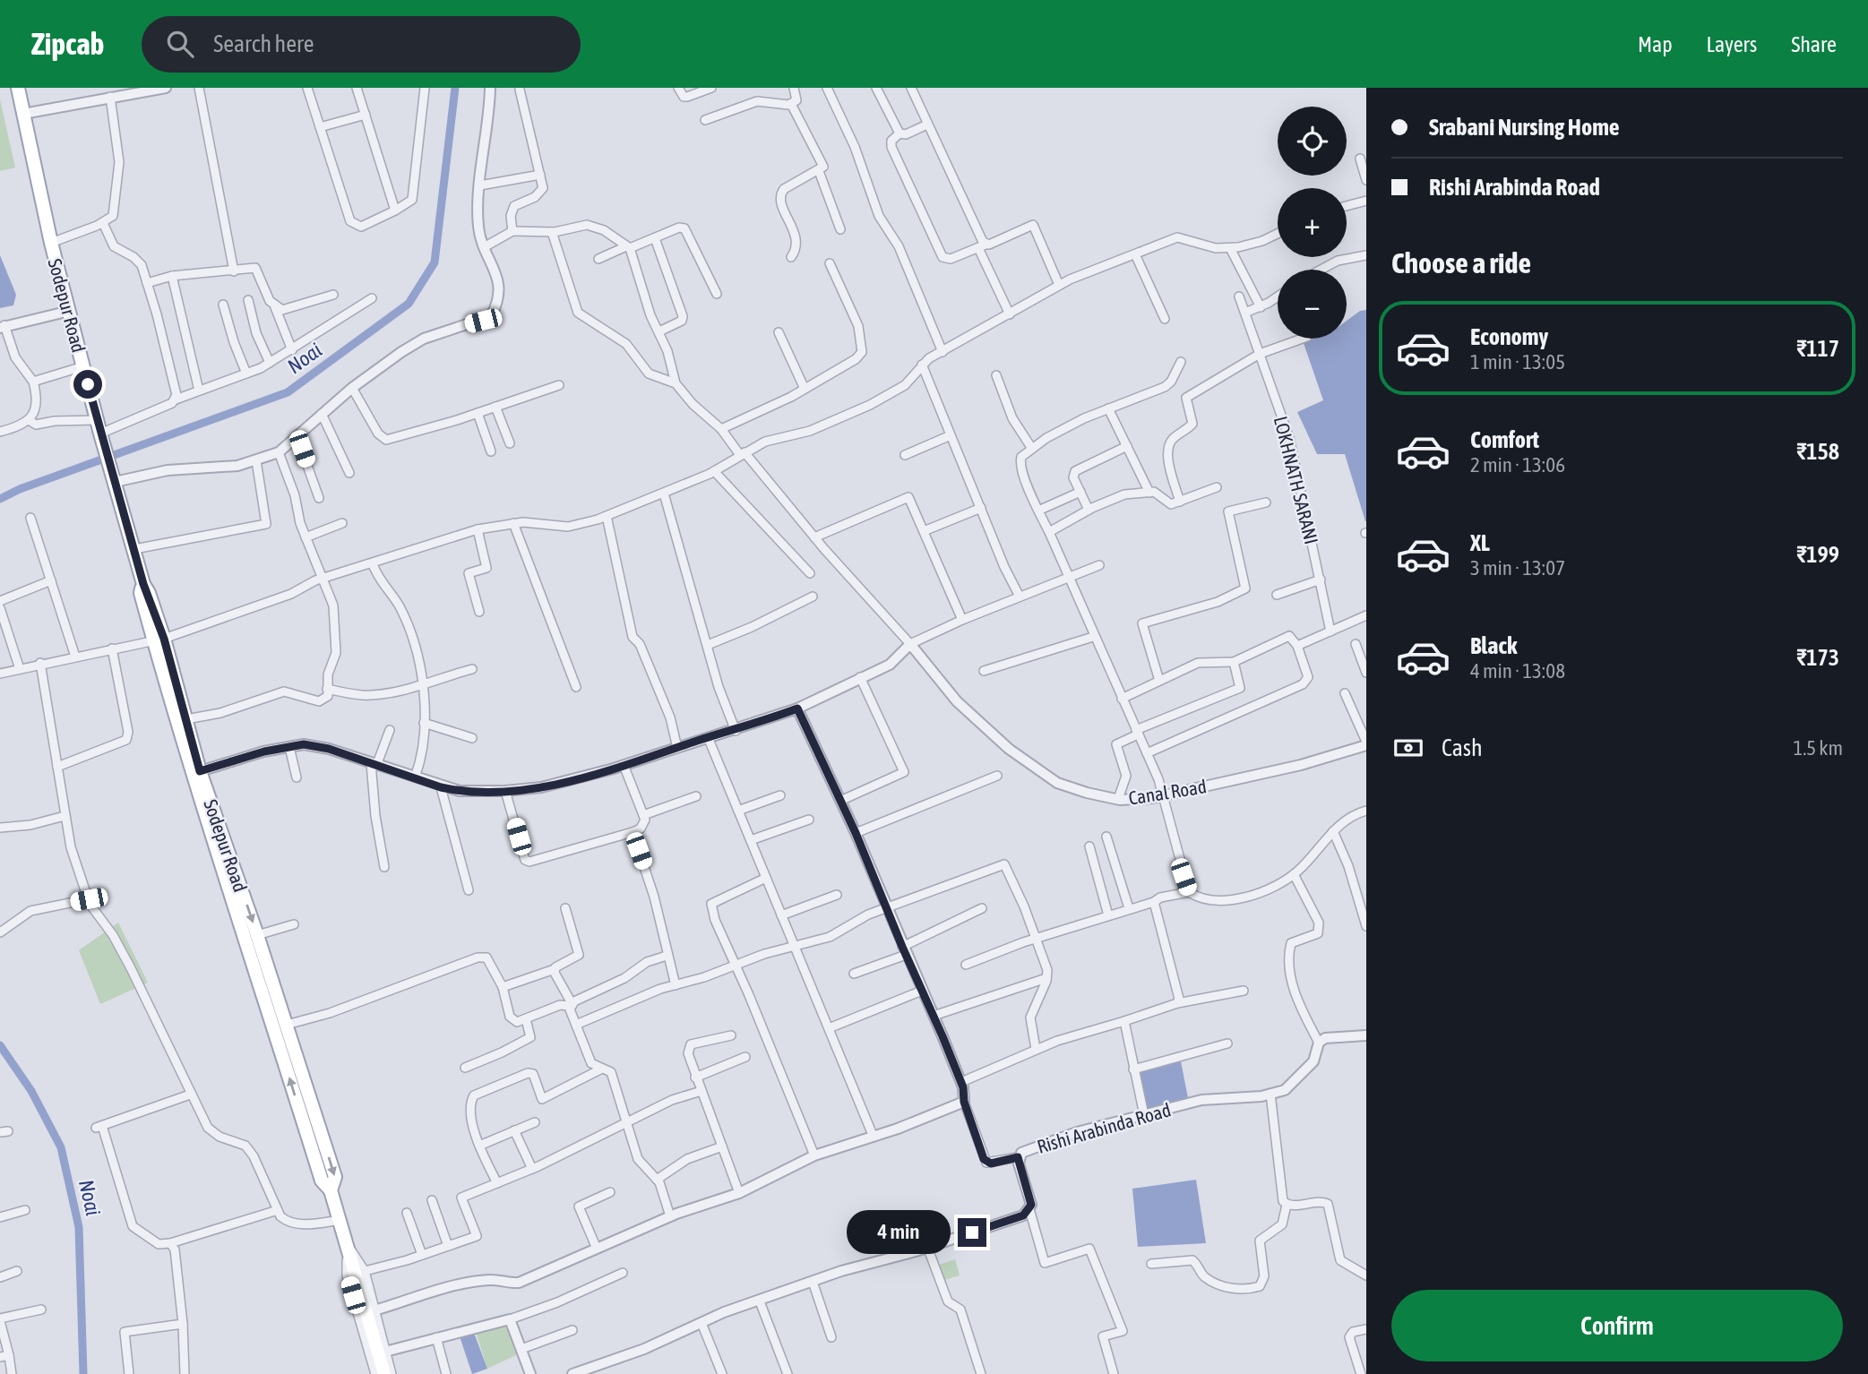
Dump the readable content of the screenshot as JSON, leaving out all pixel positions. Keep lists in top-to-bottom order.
{
  "streets": {
    "main road": ["Sodepur Road"],
    "street": ["LOKHNATH SARANI", "Canal Road", "Rishi Arabinda Road"]
  },
  "water": ["Noai"],
  "page": {
    "header": "Zipcab",
    "search": "Search here",
    "nav": ["Map", "Layers", "Share"],
    "banner": ["Srabani Nursing Home", "Rishi Arabinda Road"],
    "map_buttons": ["+", "−"],
    "heading": "Choose a ride",
    "list": [
      {
        "name": "Economy",
        "note": "1 min · 13:05",
        "value": "₹117"
      },
      {
        "name": "Comfort",
        "note": "2 min · 13:06",
        "value": "₹158"
      },
      {
        "name": "XL",
        "note": "3 min · 13:07",
        "value": "₹199"
      },
      {
        "name": "Black",
        "note": "4 min · 13:08",
        "value": "₹173"
      }
    ],
    "pay": ["Cash", "1.5 km"],
    "bubble": "4 min",
    "buttons": "Confirm"
  }
}
